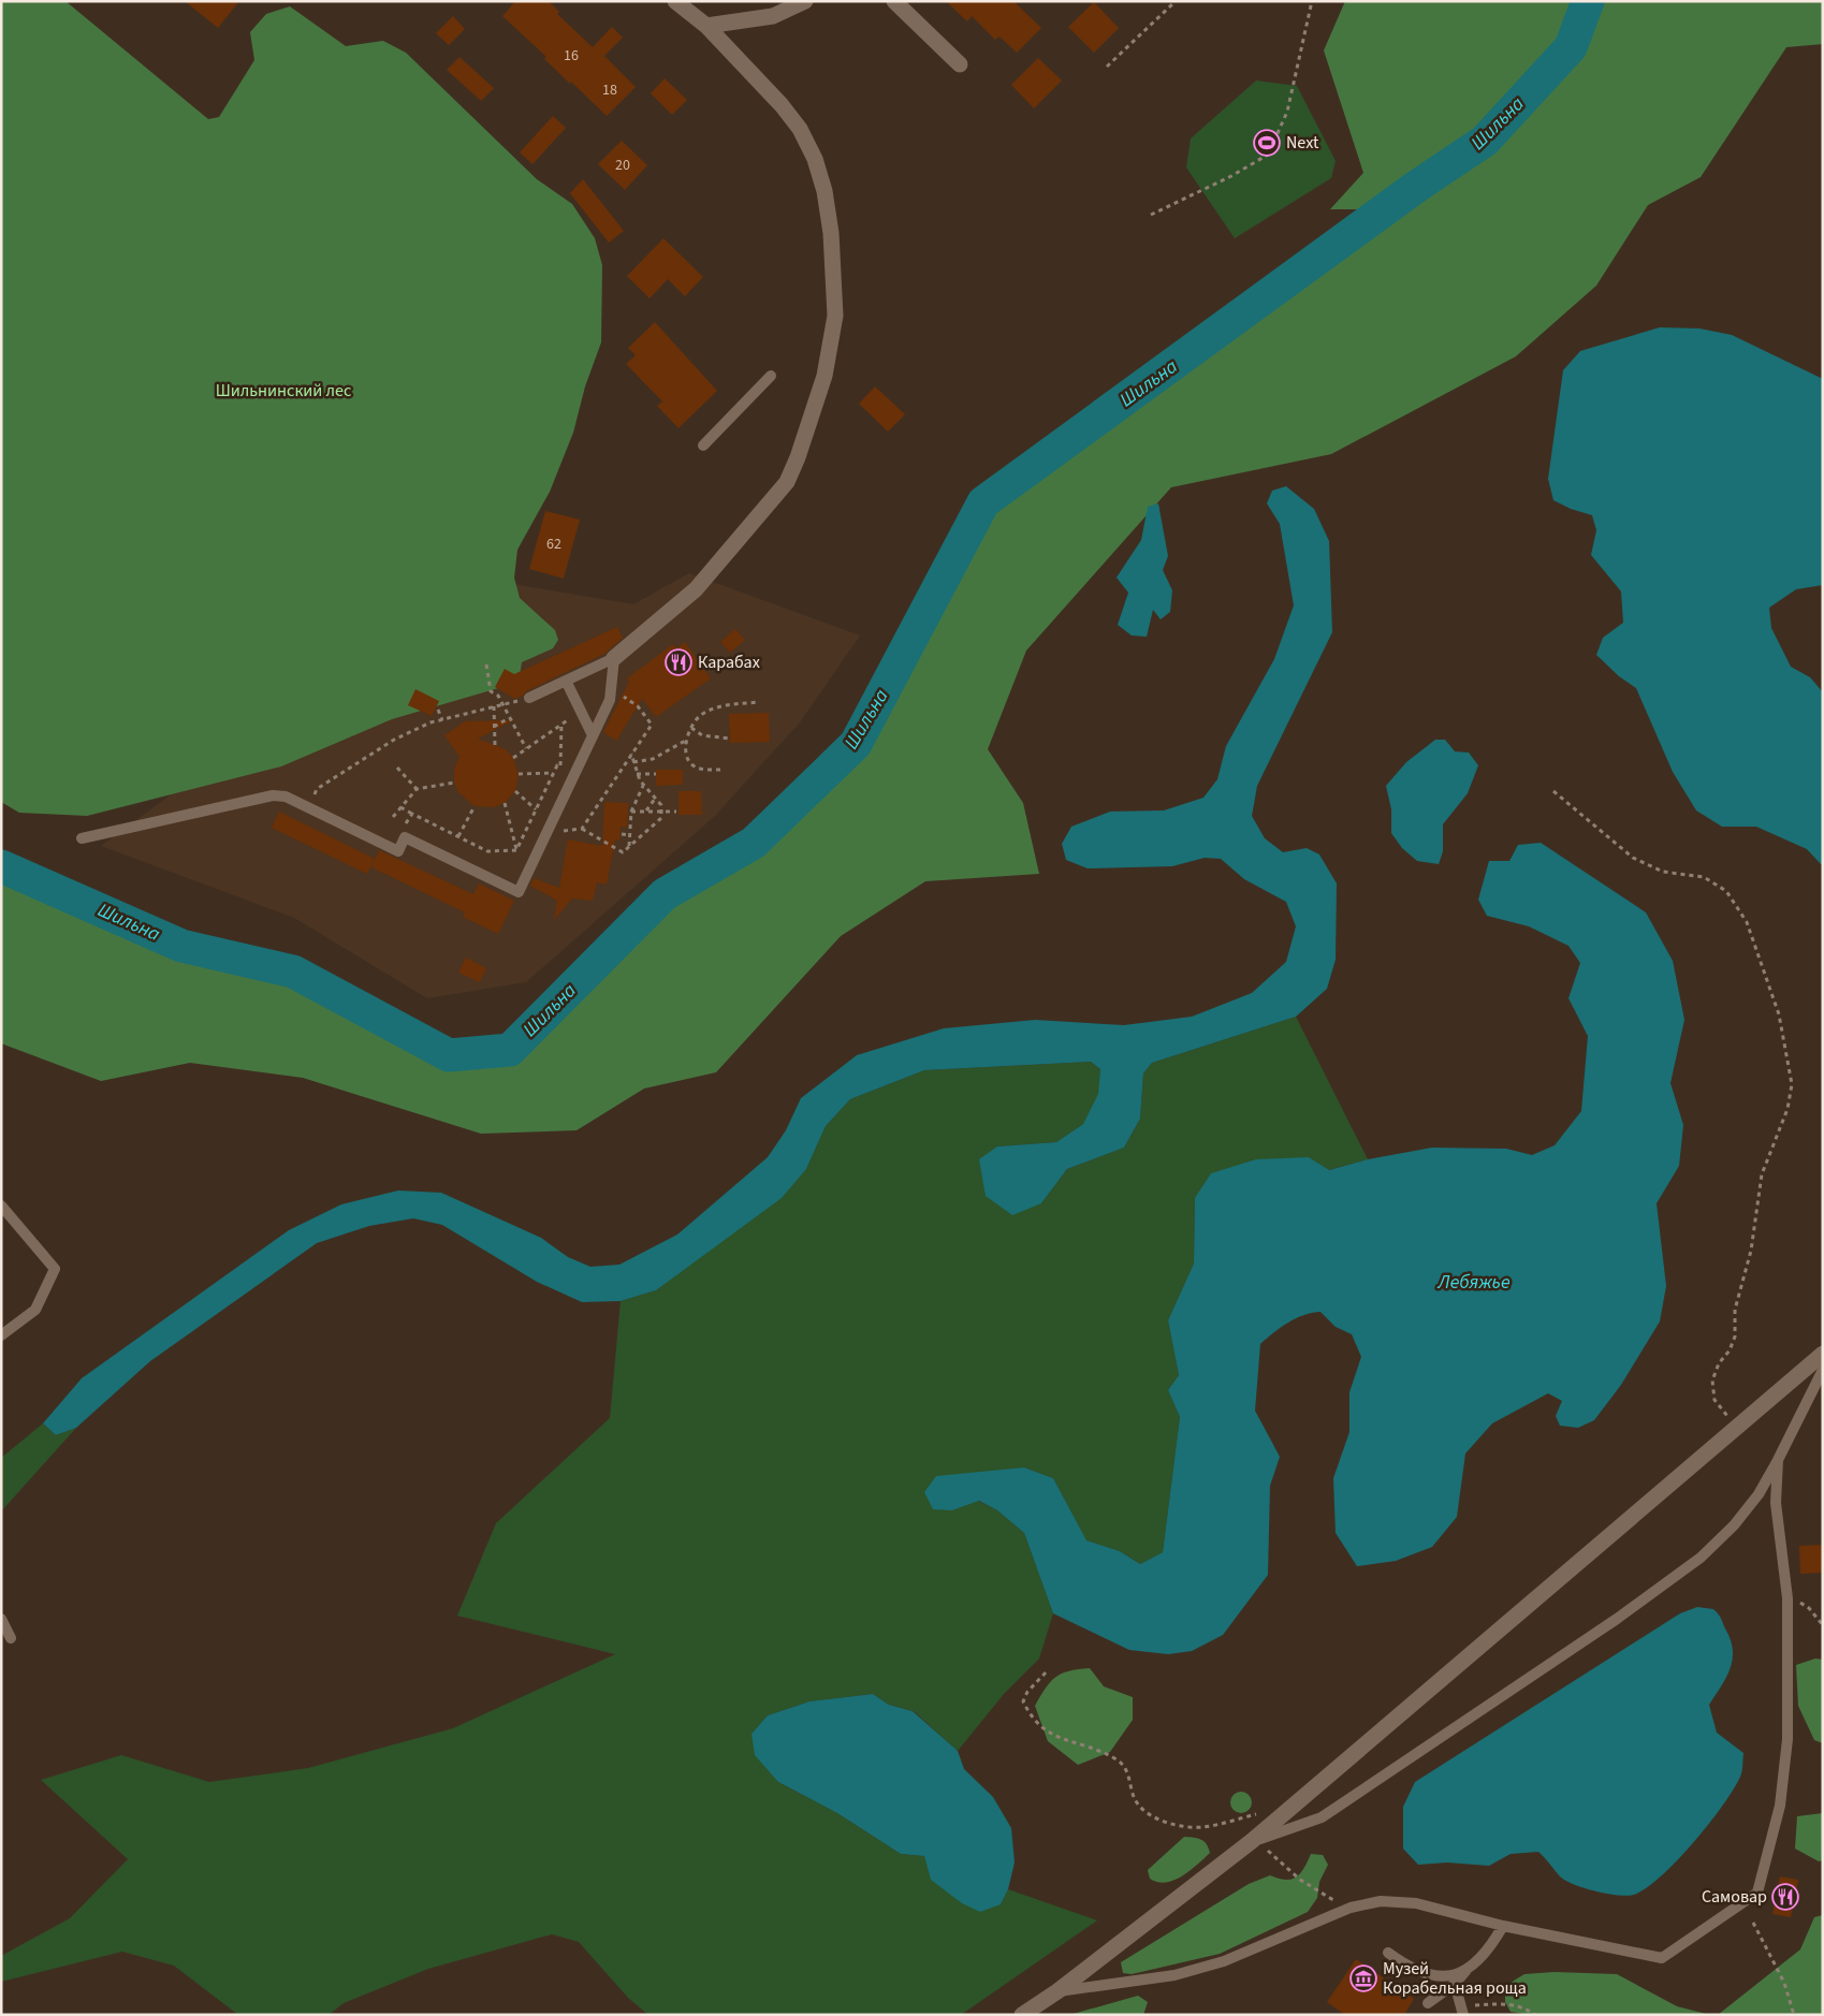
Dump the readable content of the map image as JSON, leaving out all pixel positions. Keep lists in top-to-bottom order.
{
  "water": ["Шильна", "Лебяжье"],
  "parks": ["Шильнинский лес"],
  "places": {
    "sports": ["Next"],
    "restaurant": ["Карабах", "Самовар"],
    "museum": ["Музей Корабельная роща"]
  },
  "house_numbers": [
    "16",
    "18",
    "20",
    "62"
  ]
}
